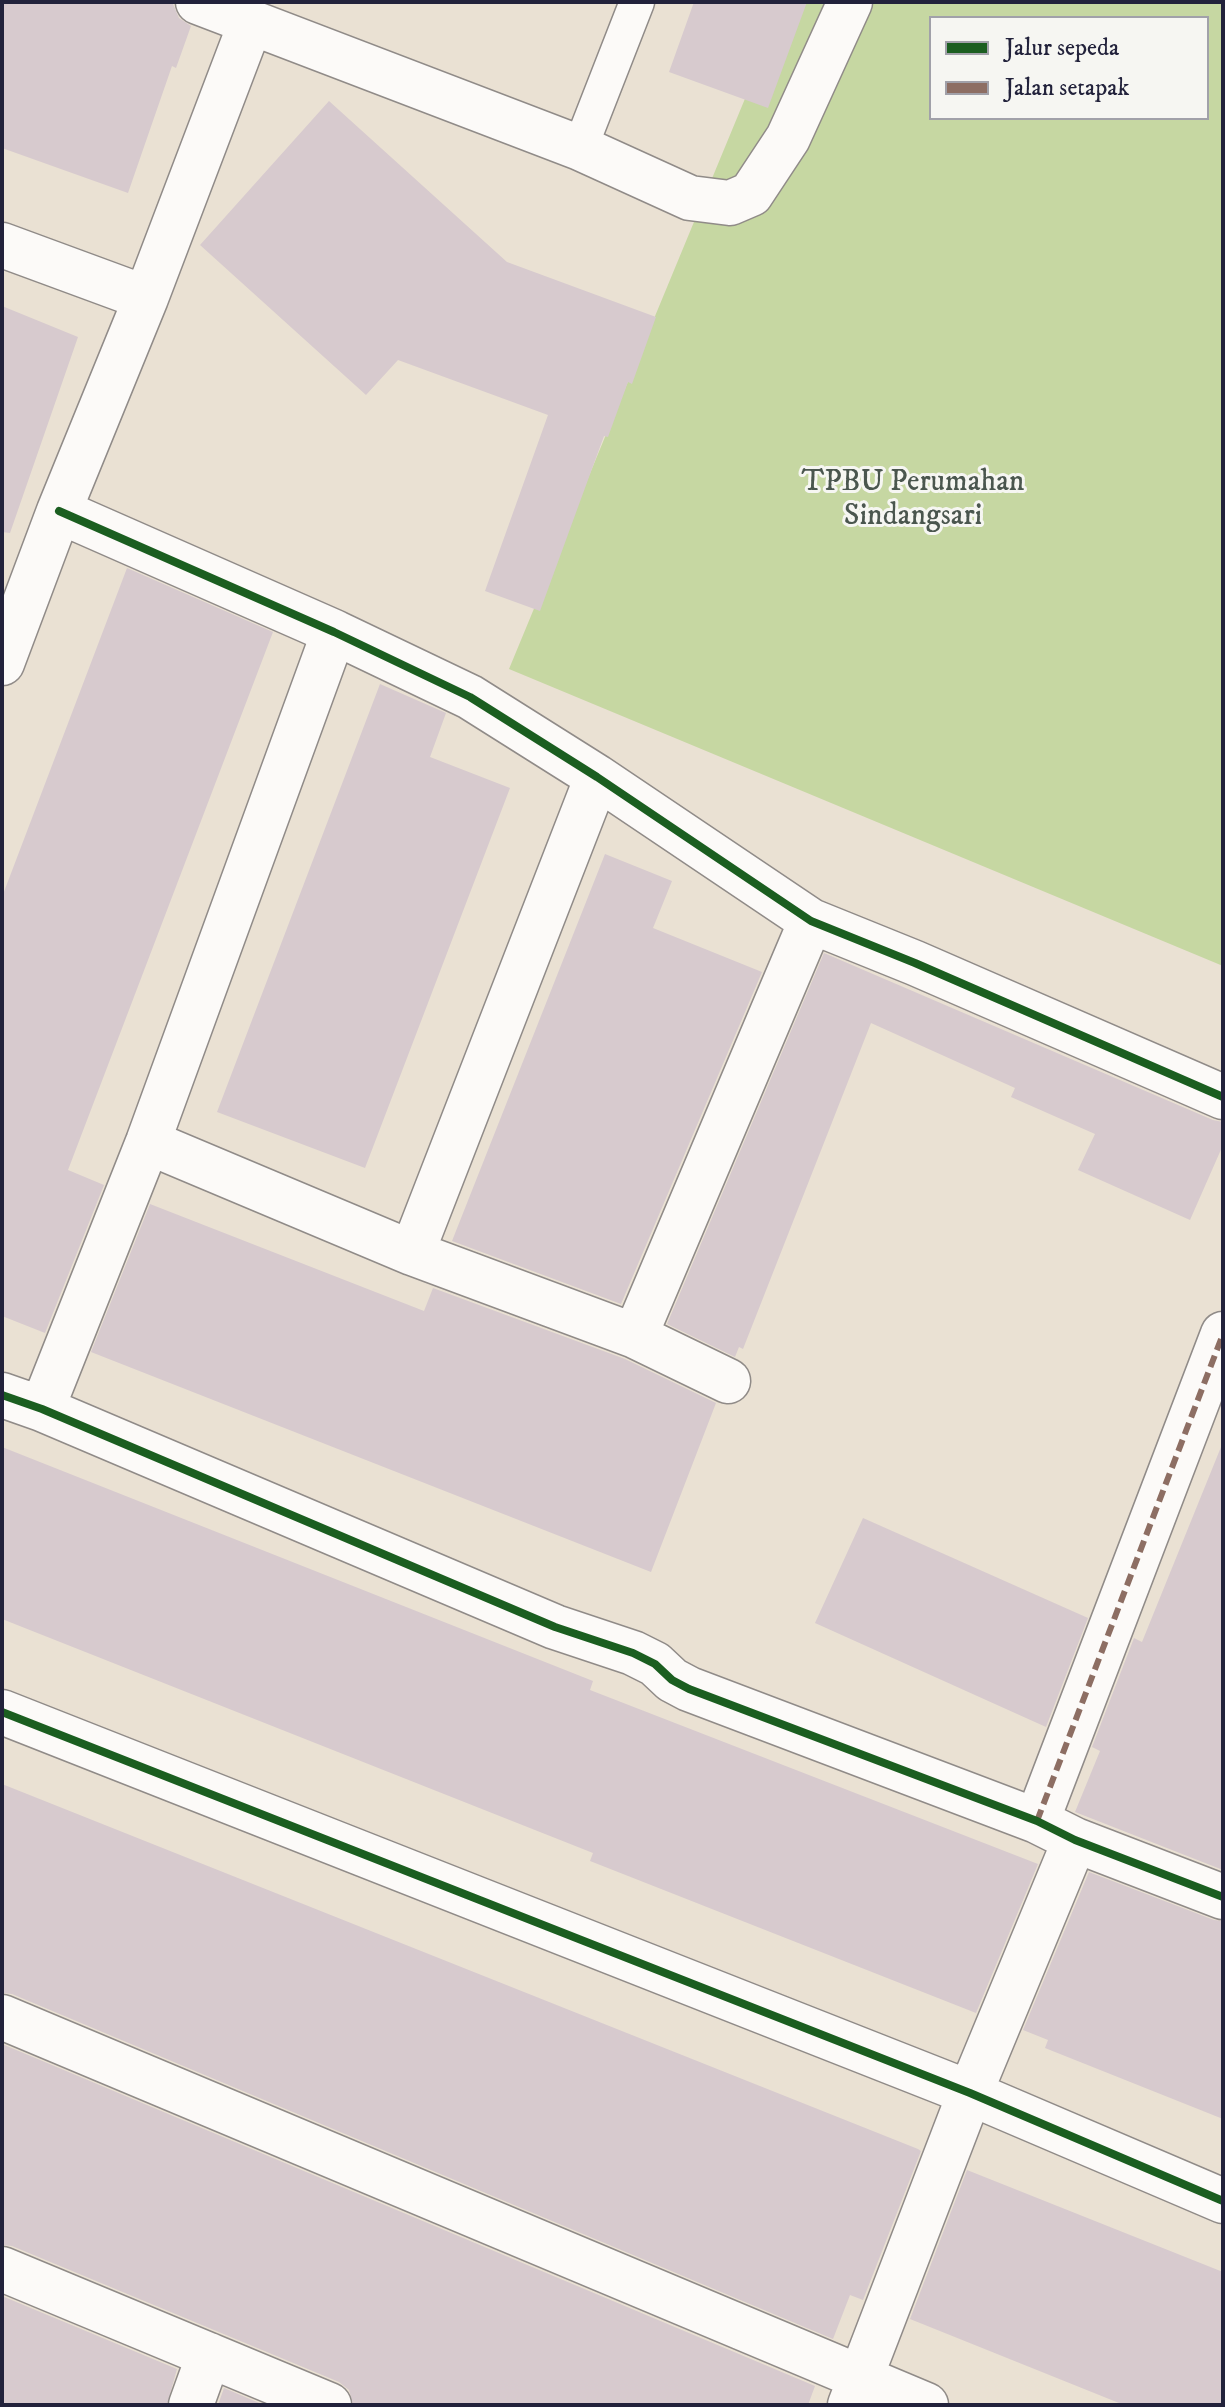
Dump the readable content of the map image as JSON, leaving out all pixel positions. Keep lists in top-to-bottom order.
{
  "parks": ["TPBU Perumahan Sindangsari"],
  "legend": ["Jalur sepeda", "Jalan setapak"]
}
